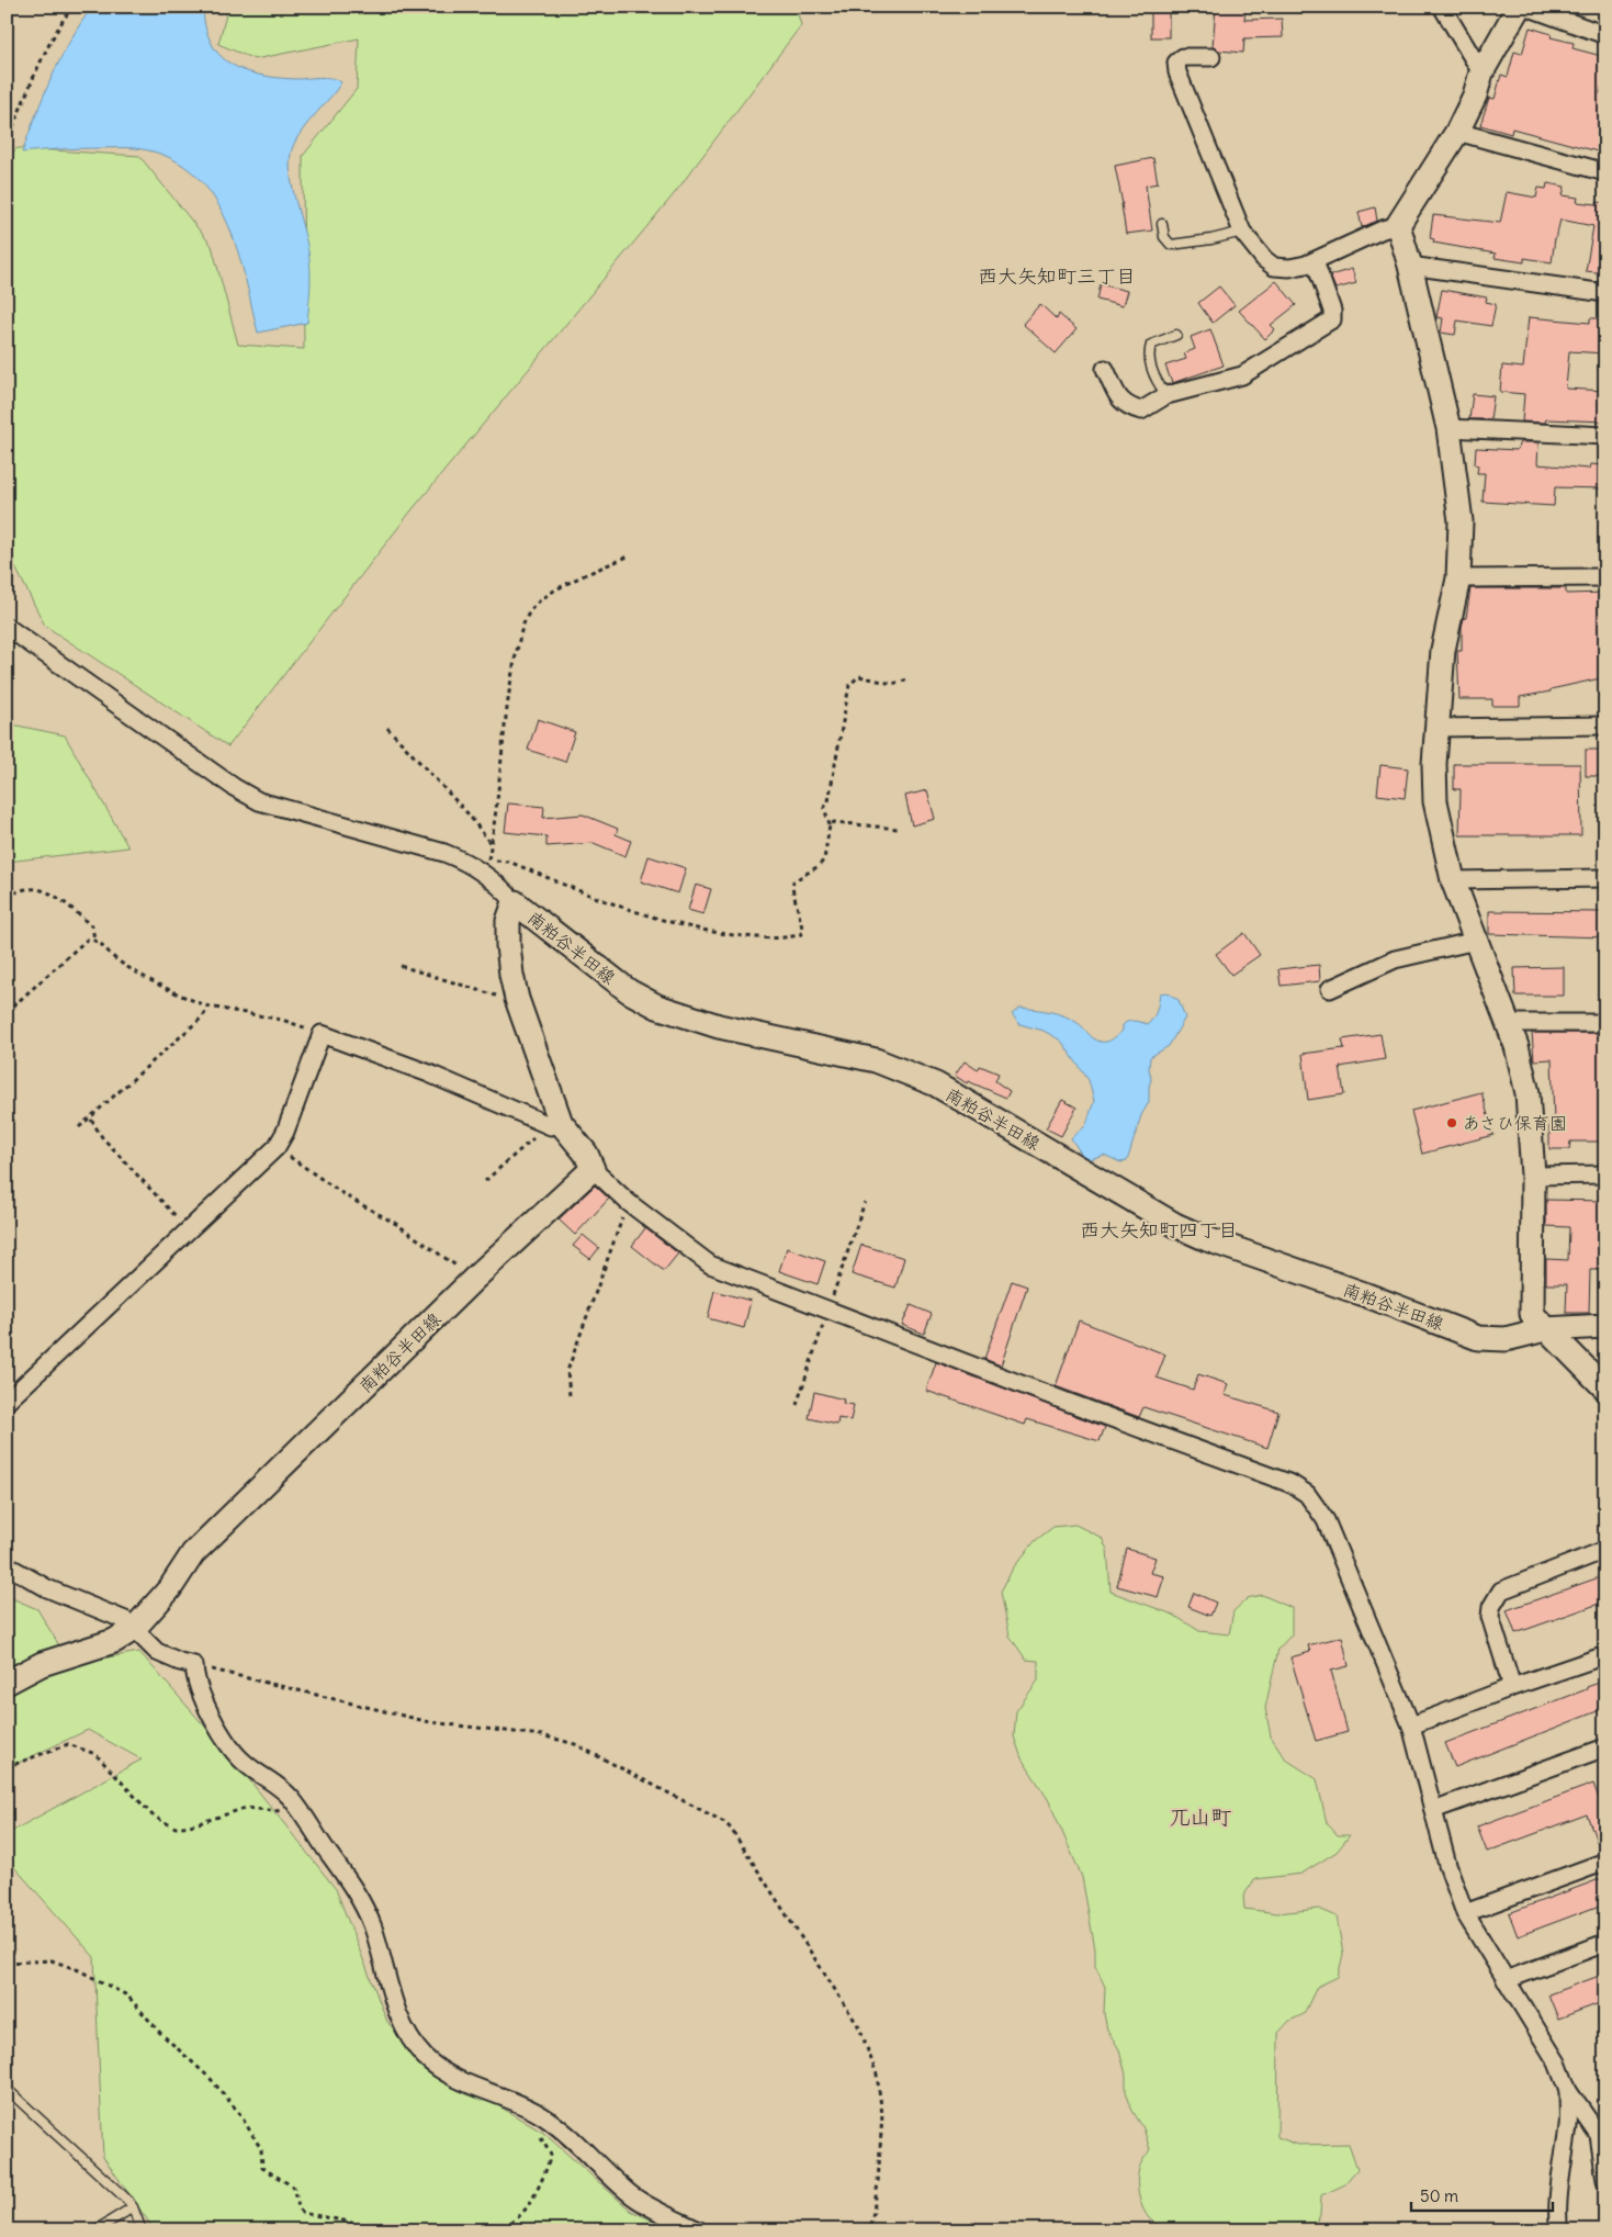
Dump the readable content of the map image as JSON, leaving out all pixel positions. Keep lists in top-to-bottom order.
{
  "streets": {
    "main road": ["南粕谷半田線"]
  },
  "districts": ["西大矢知町三丁目", "西大矢知町四丁目", "兀山町"],
  "places": ["あさひ保育園"],
  "scale_bar": "50 m"
}
